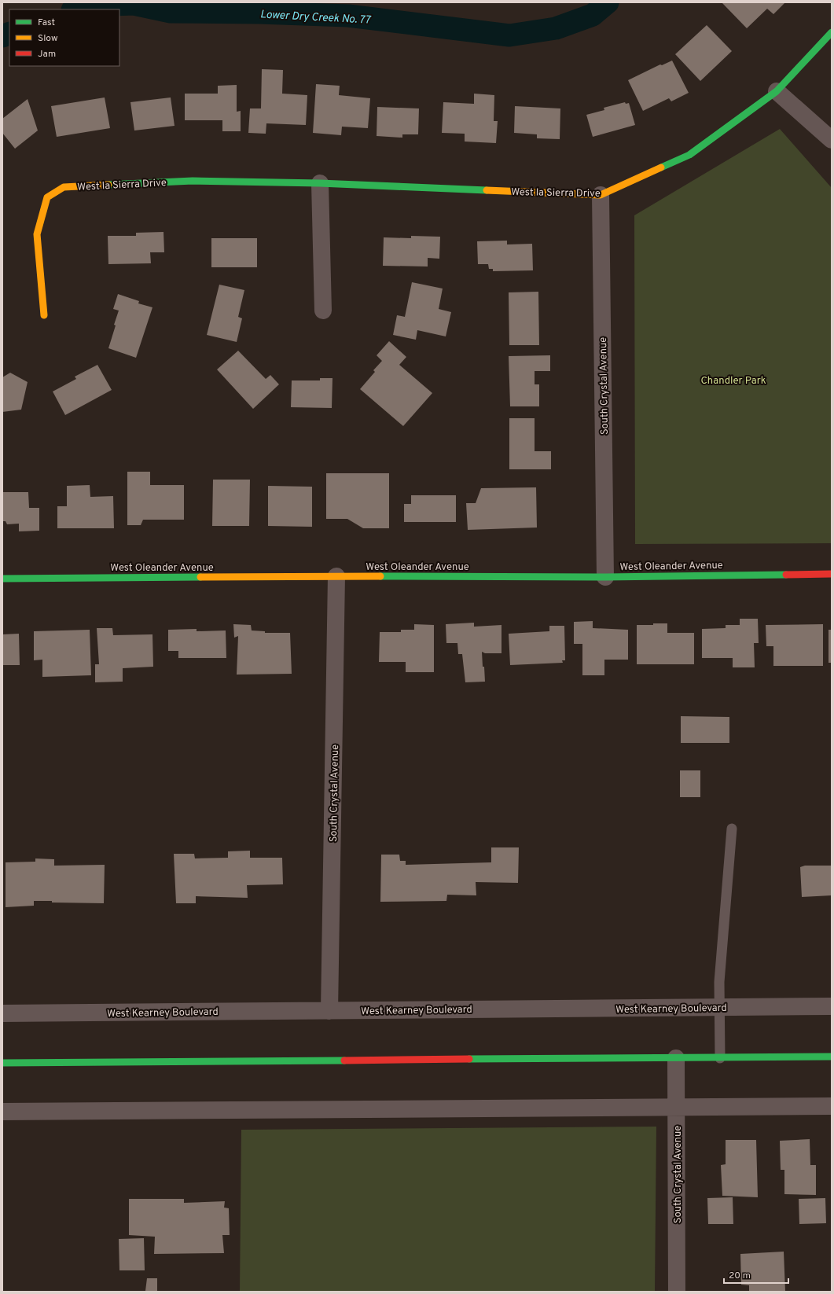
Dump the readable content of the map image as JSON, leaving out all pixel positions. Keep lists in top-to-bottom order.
{
  "streets": {
    "street": [
      "West la Sierra Drive",
      "South Crystal Avenue",
      "West Oleander Avenue",
      "West Kearney Boulevard"
    ]
  },
  "crossings": [
    ["West la Sierra Drive", "South Crystal Avenue"],
    ["South Crystal Avenue", "West Oleander Avenue"],
    ["South Crystal Avenue", "West Kearney Boulevard"]
  ],
  "water": ["Lower Dry Creek No. 77"],
  "parks": ["Chandler Park"],
  "legend": ["Fast", "Slow", "Jam"],
  "scale_bar": "20 m"
}
